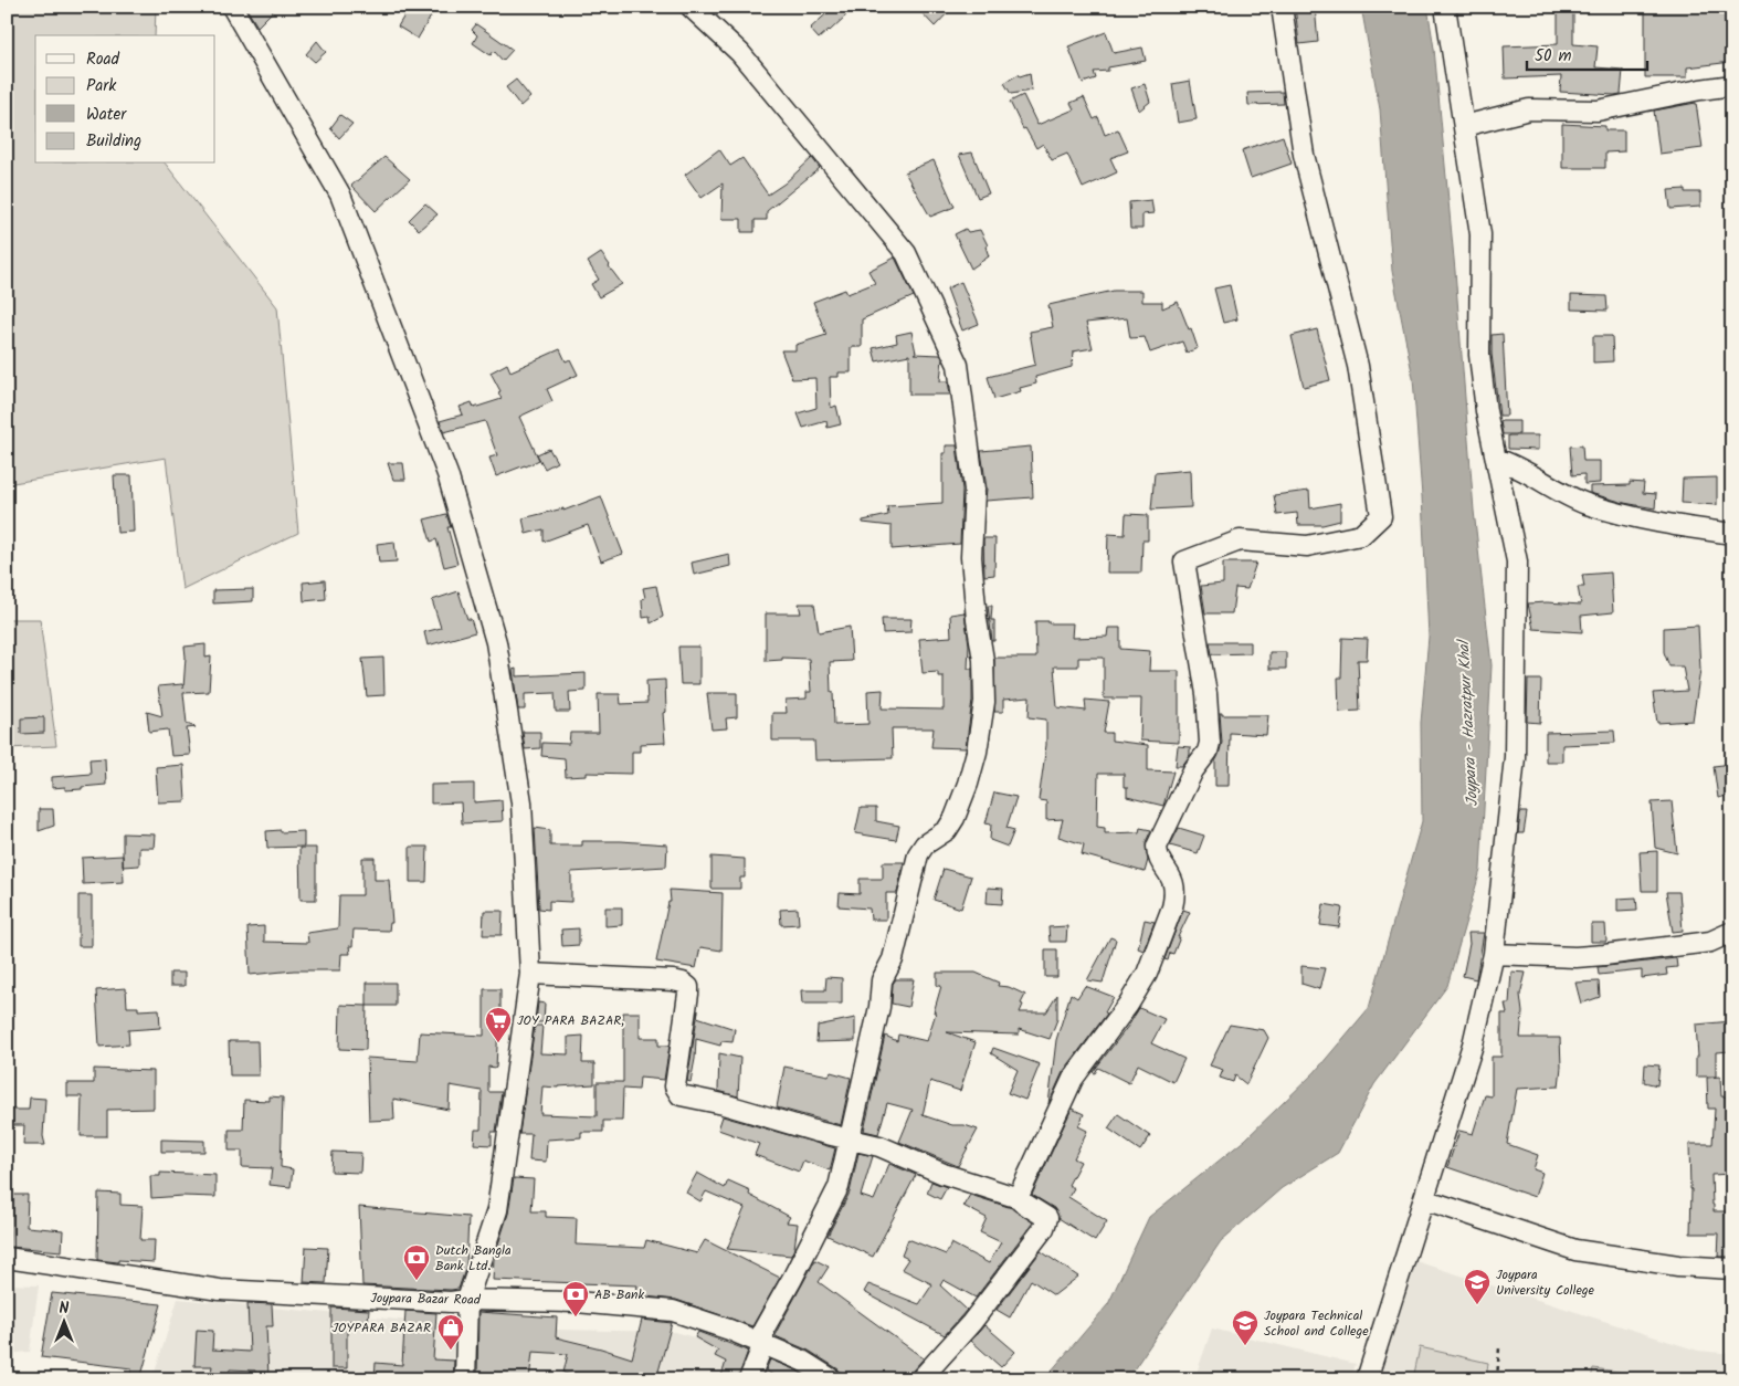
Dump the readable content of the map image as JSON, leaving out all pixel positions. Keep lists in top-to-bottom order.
{
  "streets": {
    "street": ["Joypara Bazar Road"]
  },
  "water": ["Joypara - Hazratpur Khal"],
  "places": {
    "supermarket": ["JOY PARA BAZAR,"],
    "bank": ["Dutch Bangla Bank Ltd.", "AB Bank"],
    "school or university": ["Joypara University College", "Joypara Technical School and College"],
    "shop": ["JOYPARA BAZAR"]
  },
  "legend": [
    "Road",
    "Park",
    "Water",
    "Building"
  ],
  "scale_bar": "50 m",
  "north": "top"
}
